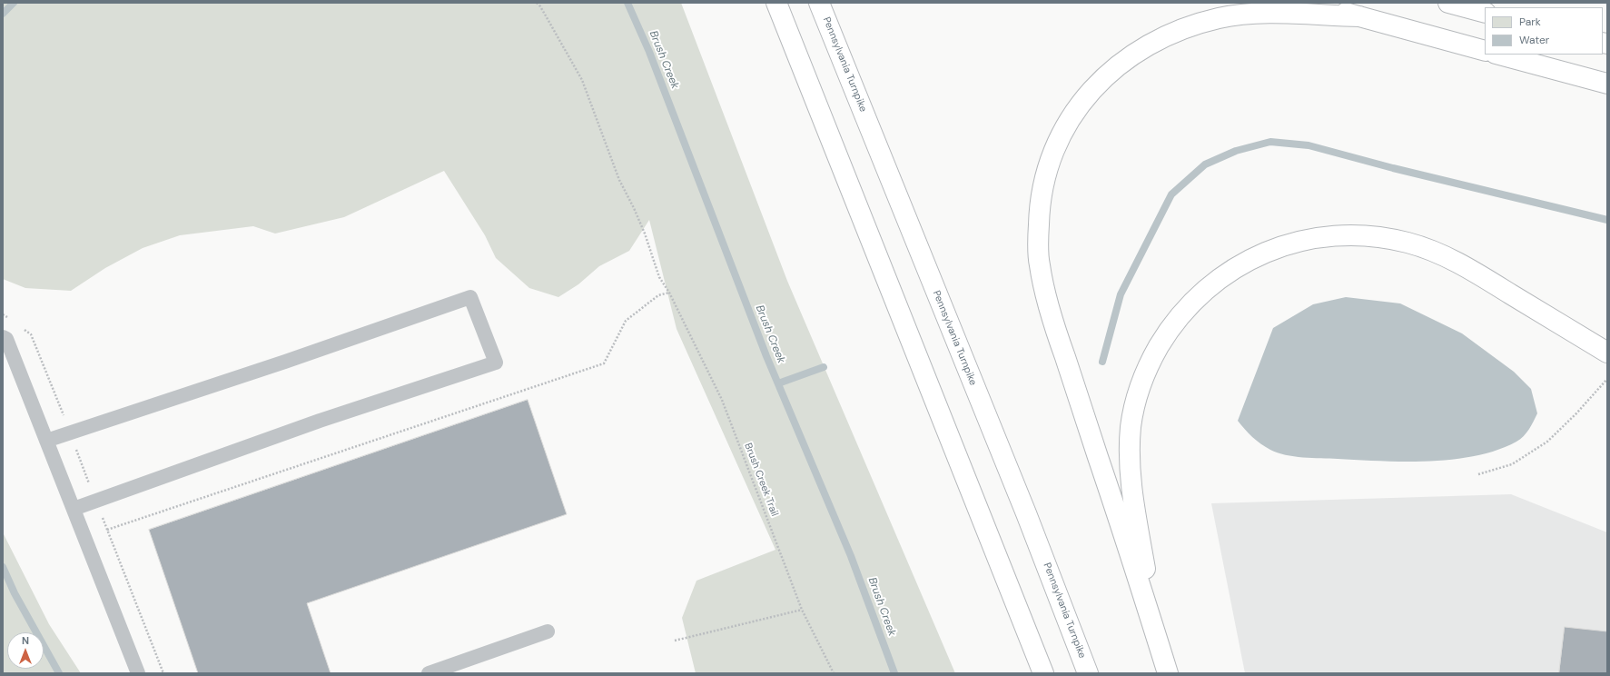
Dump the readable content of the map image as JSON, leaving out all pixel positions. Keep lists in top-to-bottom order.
{
  "streets": {
    "highway": ["Pennsylvania Turnpike"],
    "path": ["Brush Creek Trail"]
  },
  "water": ["Brush Creek"],
  "legend": ["Park", "Water"],
  "north": "top"
}
